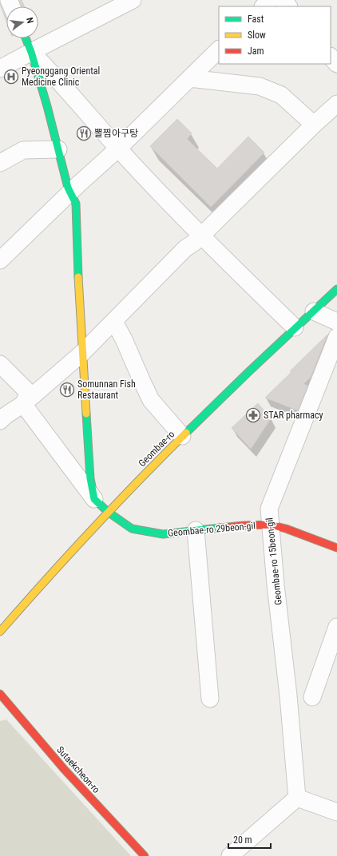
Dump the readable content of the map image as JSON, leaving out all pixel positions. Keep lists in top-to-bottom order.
{
  "streets": {
    "street": [
      "Geombae-ro",
      "Geombae-ro 29beon-gil",
      "Geombae-ro 15beon-gil",
      "Sutaekcheon-ro"
    ]
  },
  "crossings": [
    ["Geombae-ro", "Geombae-ro 29beon-gil"],
    ["Geombae-ro 29beon-gil", "Geombae-ro 15beon-gil"]
  ],
  "places": {
    "hospital": ["Pyeonggang Oriental Medicine Clinic"],
    "restaurant": ["뽈찜아구탕", "Somunnan Fish Restaurant"],
    "pharmacy": ["STAR pharmacy"]
  },
  "legend": ["Fast", "Slow", "Jam"],
  "scale_bar": "20 m",
  "north": "right"
}
